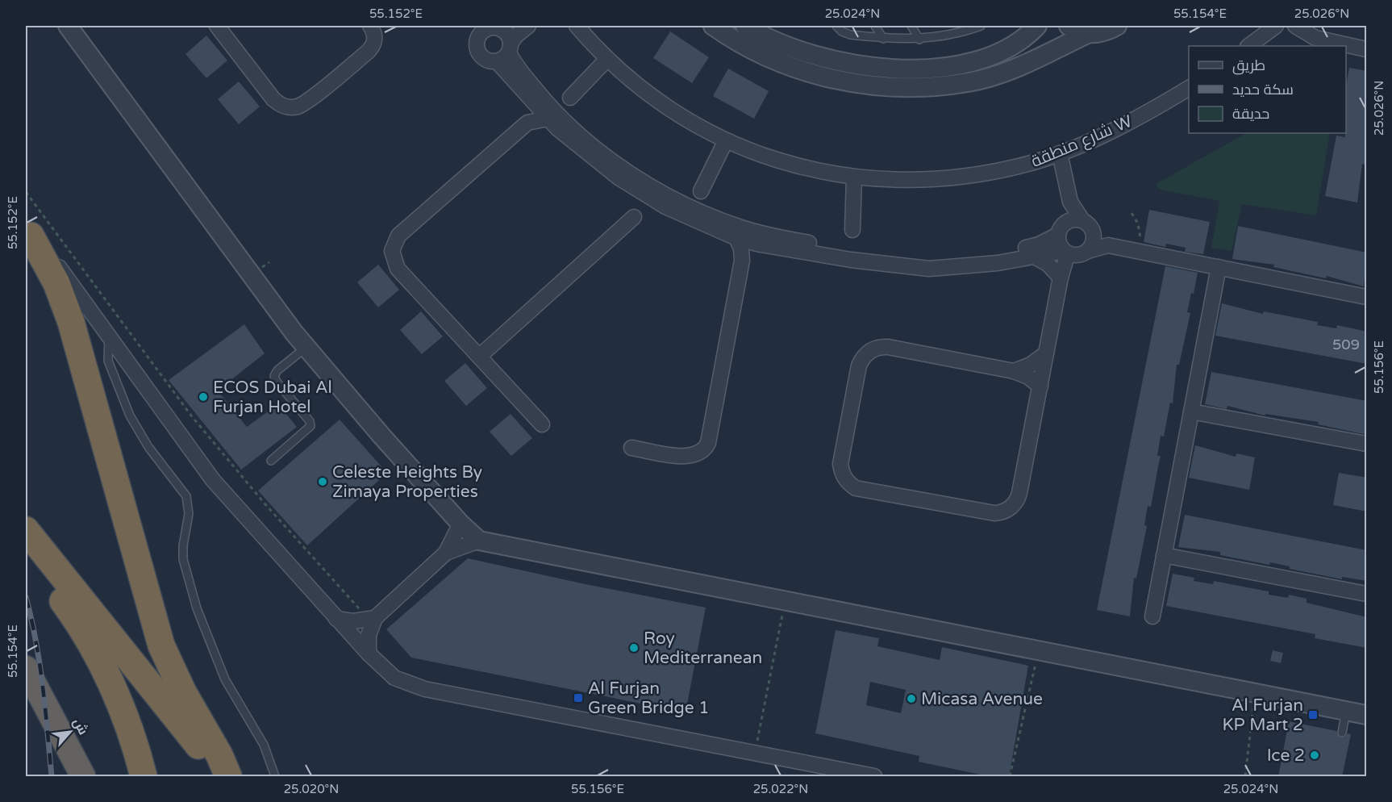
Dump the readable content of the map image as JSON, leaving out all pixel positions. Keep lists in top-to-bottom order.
{
  "streets": {
    "street": ["شارع منطقة W"]
  },
  "places": {
    "other": [
      "ECOS Dubai Al Furjan Hotel",
      "Celeste Heights By Zimaya Properties",
      "Roy Mediterranean",
      "Micasa Avenue",
      "Ice 2"
    ],
    "transit": ["Al Furjan Green Bridge 1", "Al Furjan KP Mart 2"]
  },
  "house_numbers": ["509"],
  "legend": ["طريق", "سكة حديد", "حديقة"],
  "north": "top right",
  "coordinates": [
    "55.152°E",
    "25.024°N",
    "55.154°E",
    "25.026°N",
    "55.156°E",
    "25.020°N",
    "25.022°N"
  ]
}
